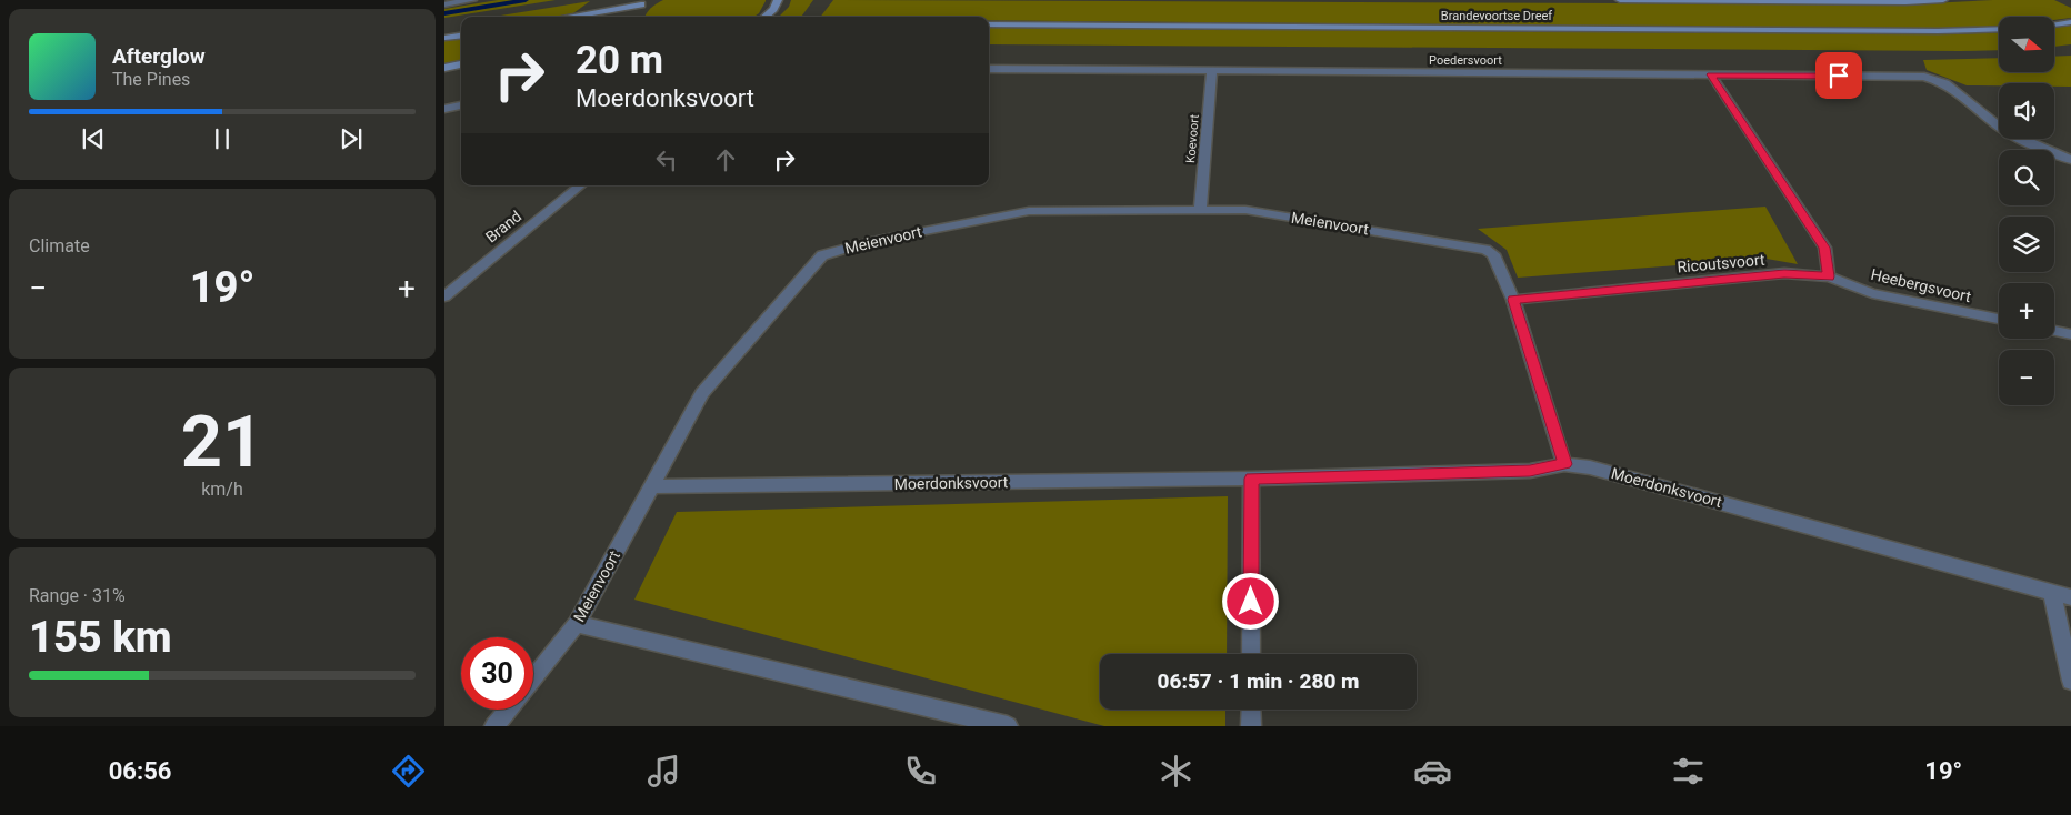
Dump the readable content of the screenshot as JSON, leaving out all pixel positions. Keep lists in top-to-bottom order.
{
  "streets": {
    "main road": ["Brandevoortse Dreef"],
    "street": [
      "Poedersvoort",
      "Koevoort",
      "Meienvoort",
      "Brand",
      "Ricoutsvoort",
      "Heebergsvoort",
      "Moerdonksvoort"
    ]
  },
  "crossings": [
    ["Poedersvoort", "Koevoort"],
    ["Koevoort", "Meienvoort"],
    ["Meienvoort", "Ricoutsvoort"],
    ["Meienvoort", "Moerdonksvoort"],
    ["Ricoutsvoort", "Heebergsvoort"]
  ],
  "north": "right",
  "page": {
    "map_buttons": ["+", "−"],
    "turn": ["20 m", "Moerdonksvoort"],
    "song": ["Afterglow", "The Pines"],
    "tile": [
      "Climate",
      ["21", "km/h"],
      ["Range · 31%", "155 km"]
    ],
    "heat": ["−", "19°", "+"],
    "limit": "30",
    "trip": "06:57 · 1 min · 280 m",
    "tabs": ["06:56", "19°"]
  }
}
